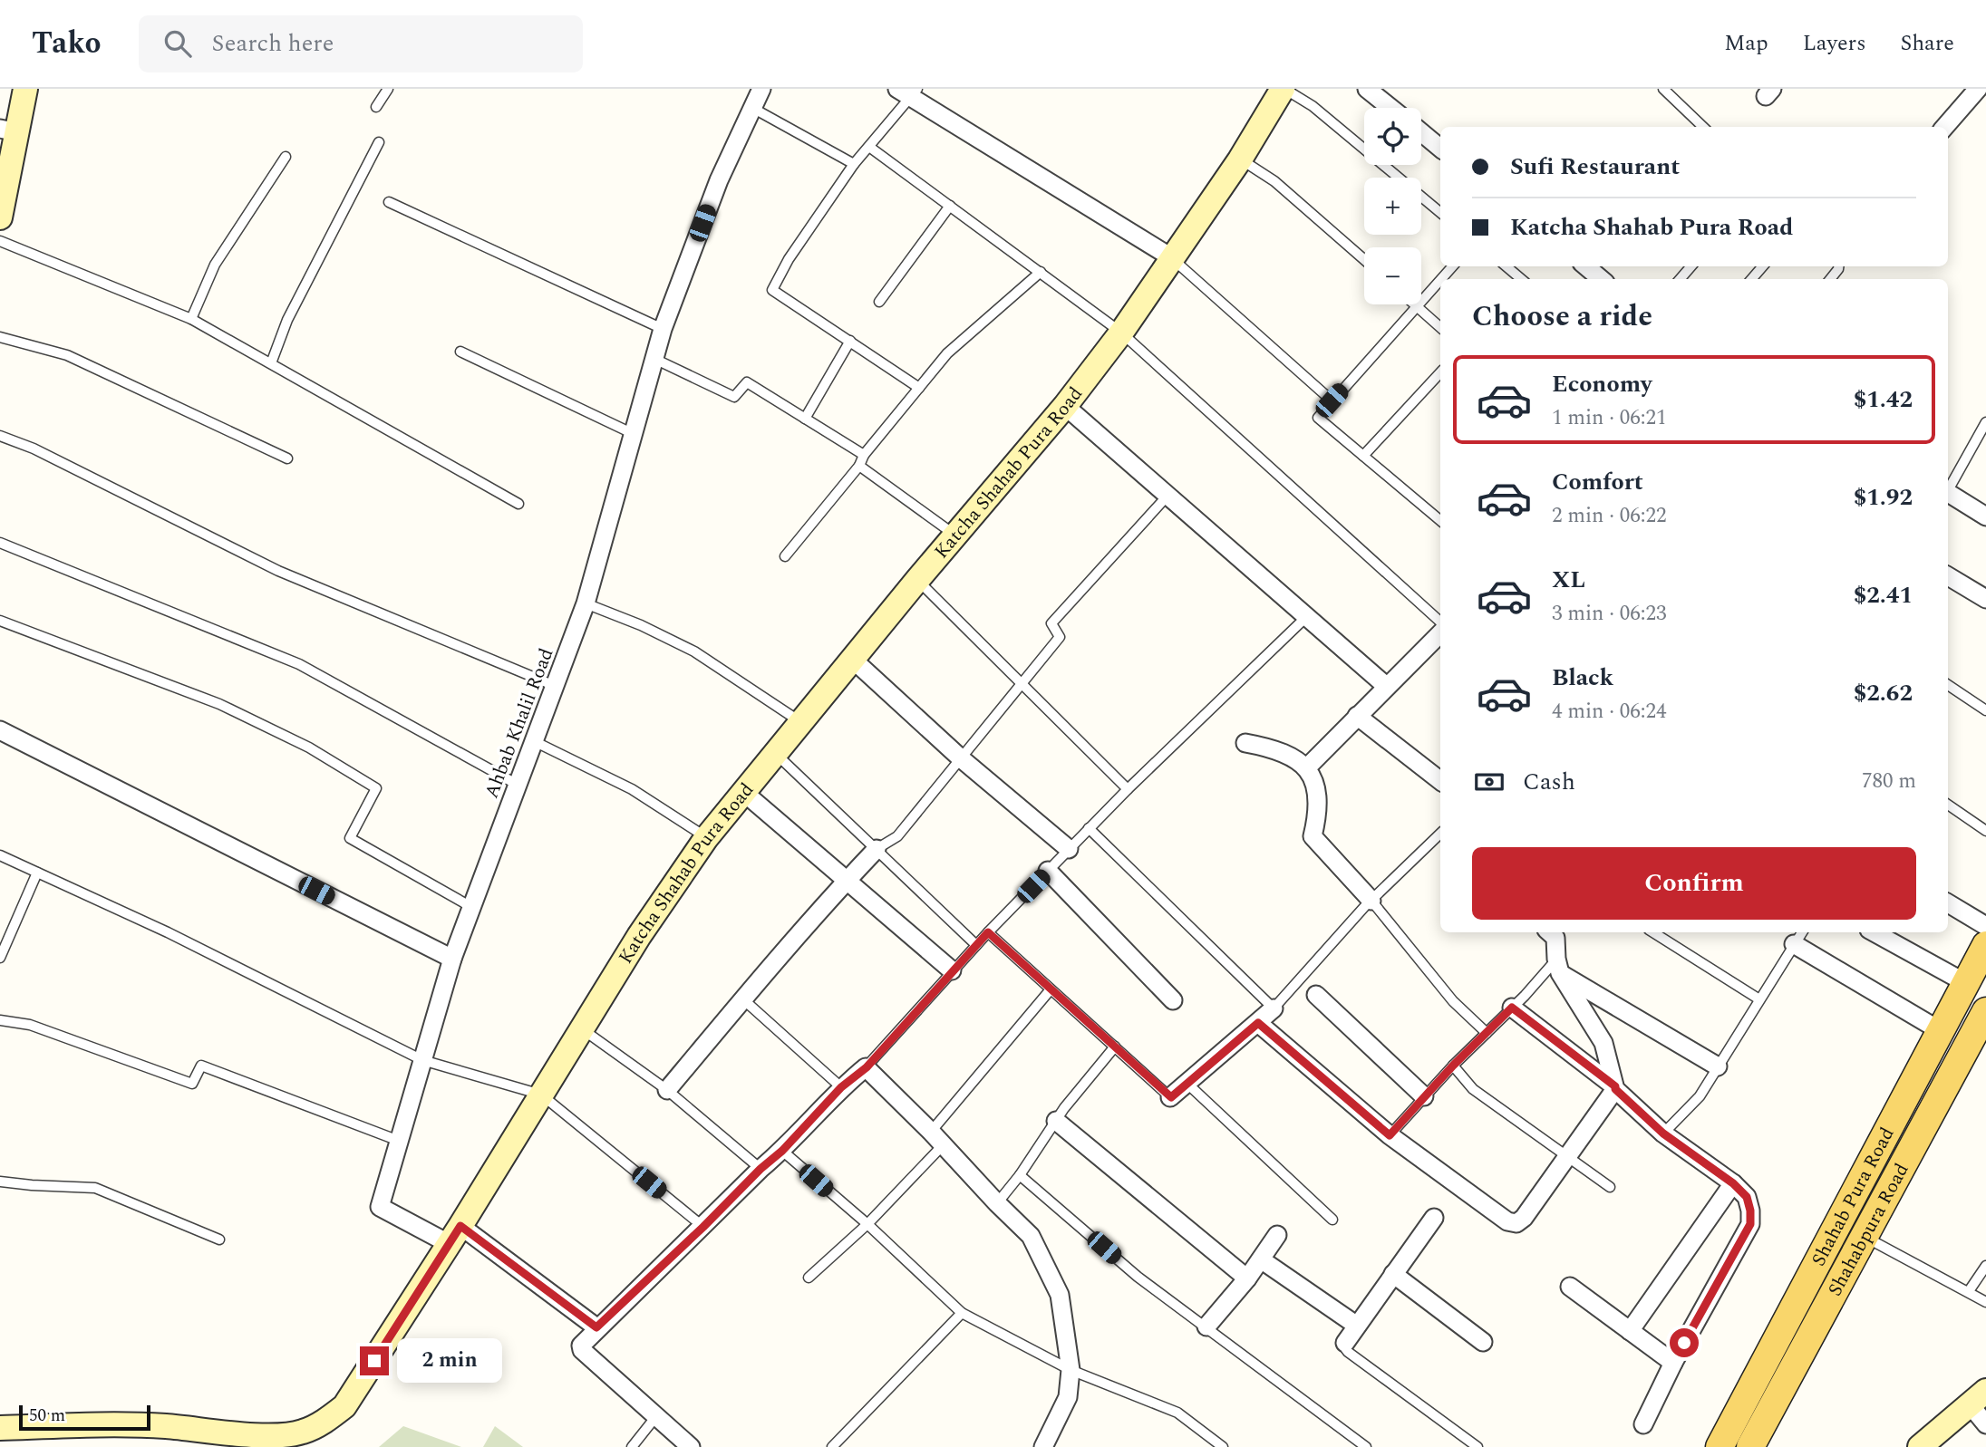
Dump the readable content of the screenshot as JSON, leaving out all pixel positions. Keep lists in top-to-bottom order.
{
  "streets": {
    "main road": ["Shahab Pura Road", "Shahabpura Road"],
    "street": ["Katcha Shahab Pura Road", "Ahbab Khalil Road"]
  },
  "crossings": [
    ["Katcha Shahab Pura Road", "Ahbab Khalil Road"]
  ],
  "scale_bar": "50 m",
  "page": {
    "header": "Tako",
    "search": "Search here",
    "nav": ["Map", "Layers", "Share"],
    "map_buttons": ["+", "−"],
    "banner": ["Sufi Restaurant", "Katcha Shahab Pura Road"],
    "heading": "Choose a ride",
    "list": [
      {
        "name": "Economy",
        "note": "1 min · 06:21",
        "value": "$1.42"
      },
      {
        "name": "Comfort",
        "note": "2 min · 06:22",
        "value": "$1.92"
      },
      {
        "name": "XL",
        "note": "3 min · 06:23",
        "value": "$2.41"
      },
      {
        "name": "Black",
        "note": "4 min · 06:24",
        "value": "$2.62"
      }
    ],
    "pay": ["Cash", "780 m"],
    "buttons": "Confirm",
    "bubble": "2 min",
    "scale": "50 m"
  }
}
